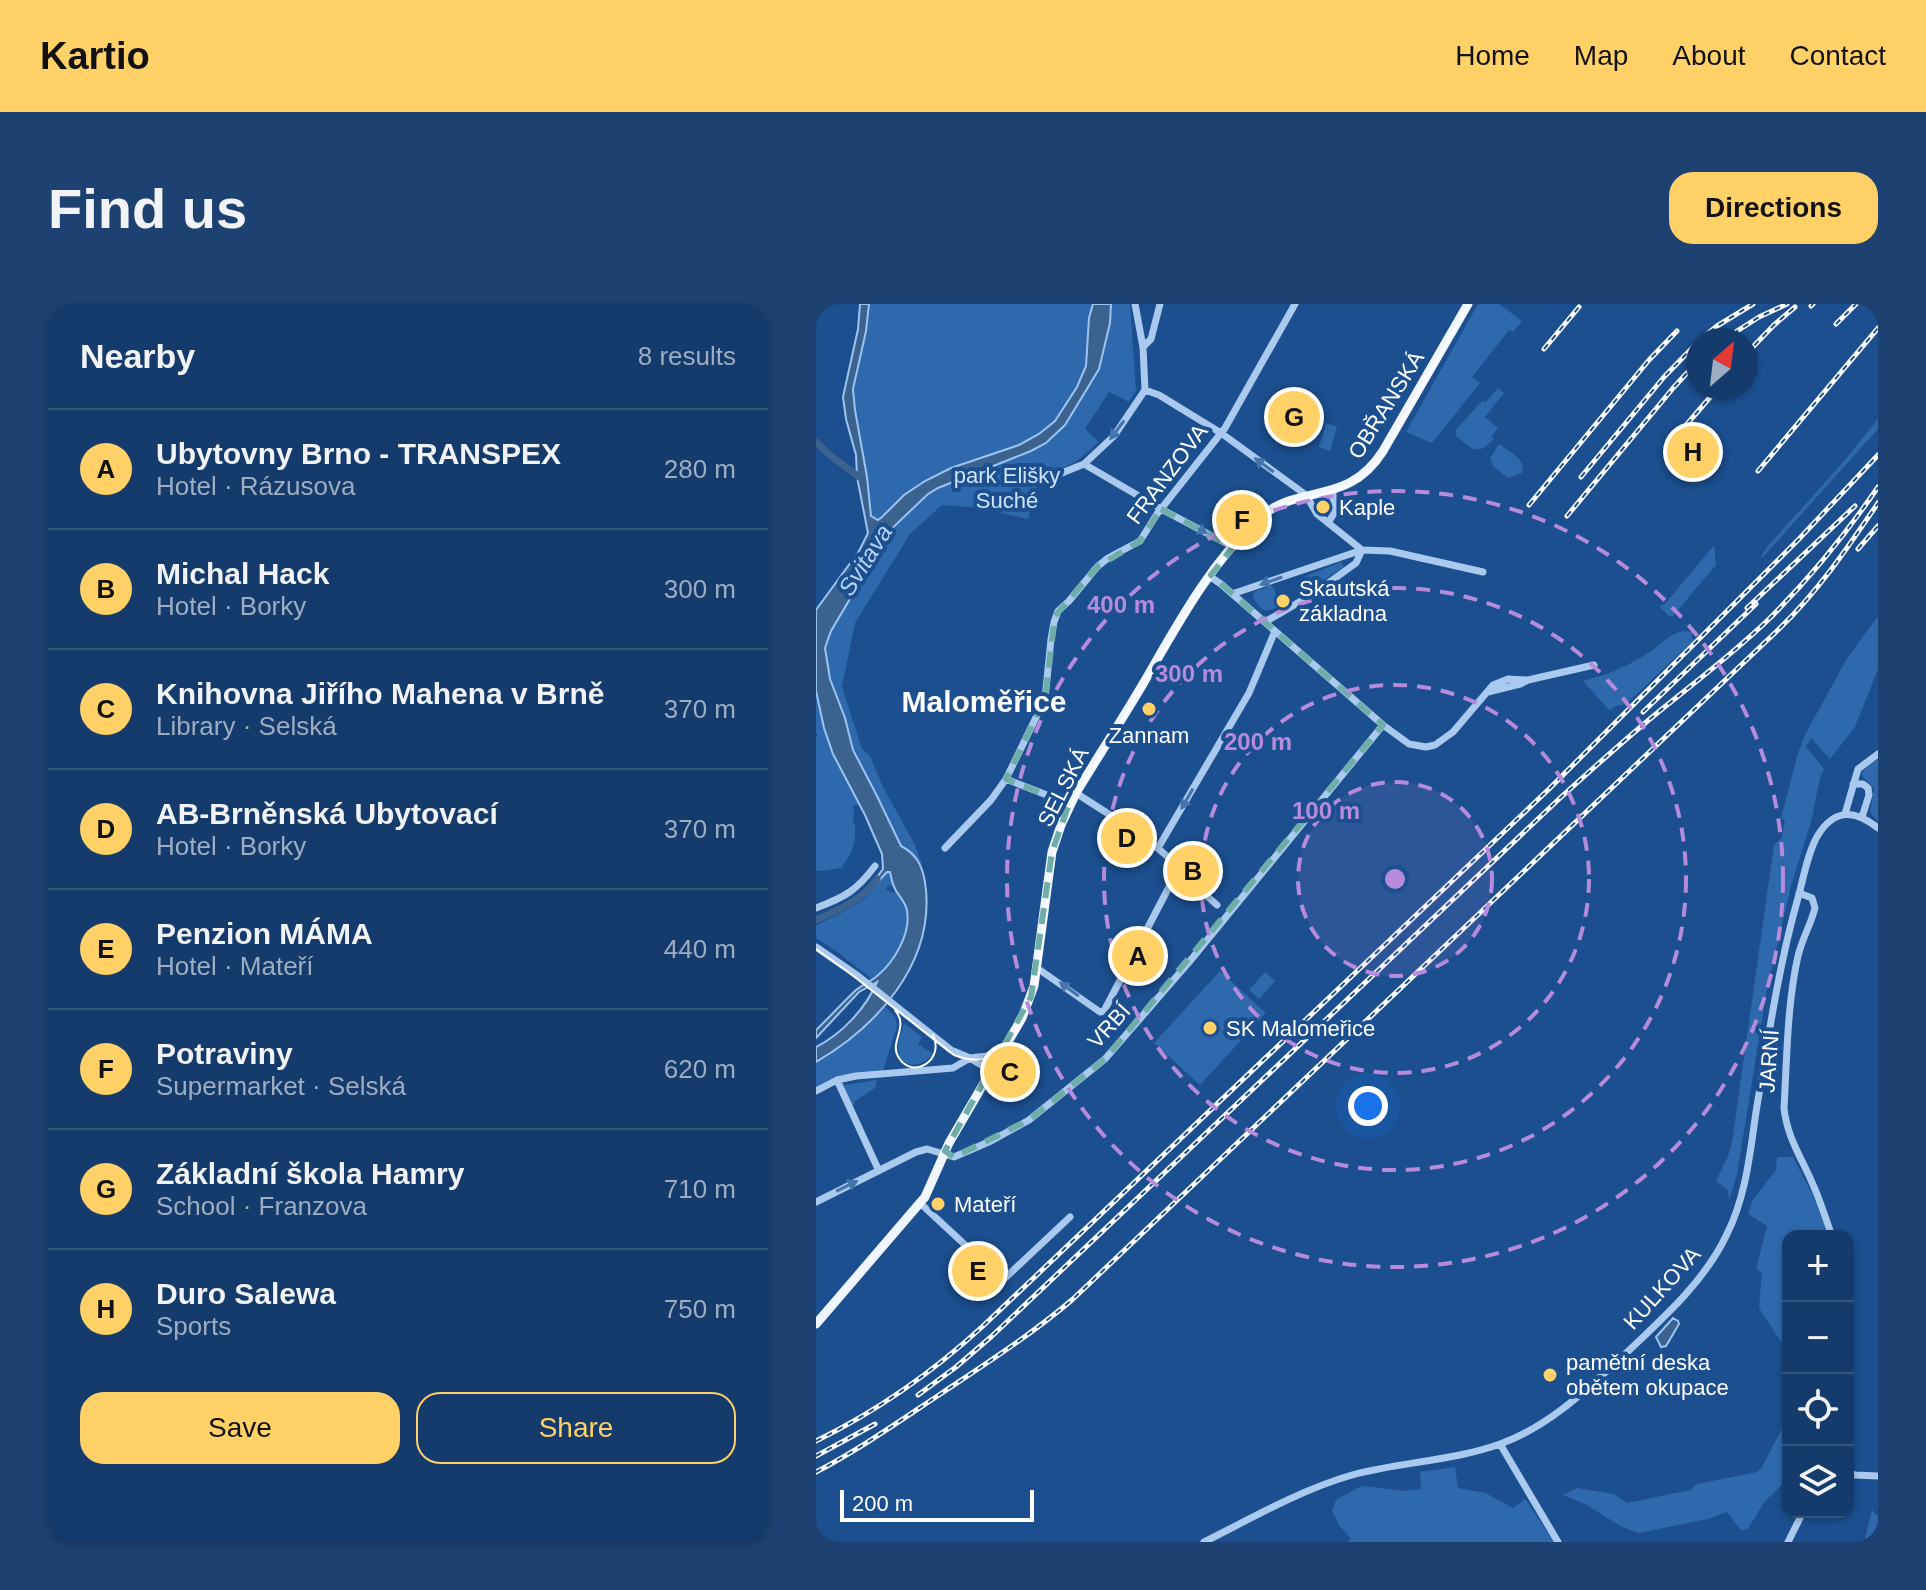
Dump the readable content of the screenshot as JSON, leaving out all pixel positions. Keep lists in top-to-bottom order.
{
  "streets": {
    "main road": ["OBŘANSKÁ", "SELSKÁ"],
    "street": [
      "FRANZOVA",
      "VRBÍ",
      "JARNÍ",
      "KULKOVA"
    ]
  },
  "crossings": [
    ["OBŘANSKÁ", "SELSKÁ"],
    ["SELSKÁ", "VRBÍ"],
    ["JARNÍ", "KULKOVA"]
  ],
  "districts": ["Maloměřice"],
  "water": ["Svitava"],
  "parks": ["park Elišky Suché"],
  "places": [
    "Kaple",
    "Skautská základna",
    "Zannam",
    "SK Malomeřice",
    "Mateří",
    "pamětní deska obětem okupace"
  ],
  "scale_bar": "200 m",
  "north": "top right",
  "page": {
    "header": "Kartio",
    "nav": [
      "Home",
      "Map",
      "About",
      "Contact"
    ],
    "buttons": [
      "Directions",
      ["Save", "Share"]
    ],
    "title": "Find us",
    "heading": ["Nearby", "8 results"],
    "pins": [
      "G",
      "H",
      "F",
      "D",
      "B",
      "A",
      "C",
      "E"
    ],
    "list": [
      {
        "mark": "A",
        "name": "Ubytovny Brno - TRANSPEX",
        "note": "Hotel · Rázusova",
        "value": "280 m"
      },
      {
        "mark": "B",
        "name": "Michal Hack",
        "note": "Hotel · Borky",
        "value": "300 m"
      },
      {
        "mark": "C",
        "name": "Knihovna Jiřího Mahena v Brně",
        "note": "Library · Selská",
        "value": "370 m"
      },
      {
        "mark": "D",
        "name": "AB-Brněnská Ubytovací",
        "note": "Hotel · Borky",
        "value": "370 m"
      },
      {
        "mark": "E",
        "name": "Penzion MÁMA",
        "note": "Hotel · Mateří",
        "value": "440 m"
      },
      {
        "mark": "F",
        "name": "Potraviny",
        "note": "Supermarket · Selská",
        "value": "620 m"
      },
      {
        "mark": "G",
        "name": "Základní škola Hamry",
        "note": "School · Franzova",
        "value": "710 m"
      },
      {
        "mark": "H",
        "name": "Duro Salewa",
        "note": "Sports",
        "value": "750 m"
      }
    ],
    "map_buttons": ["+", "−"],
    "scale": "200 m"
  },
  "rings": [
    "400 m",
    "300 m",
    "200 m",
    "100 m"
  ]
}
